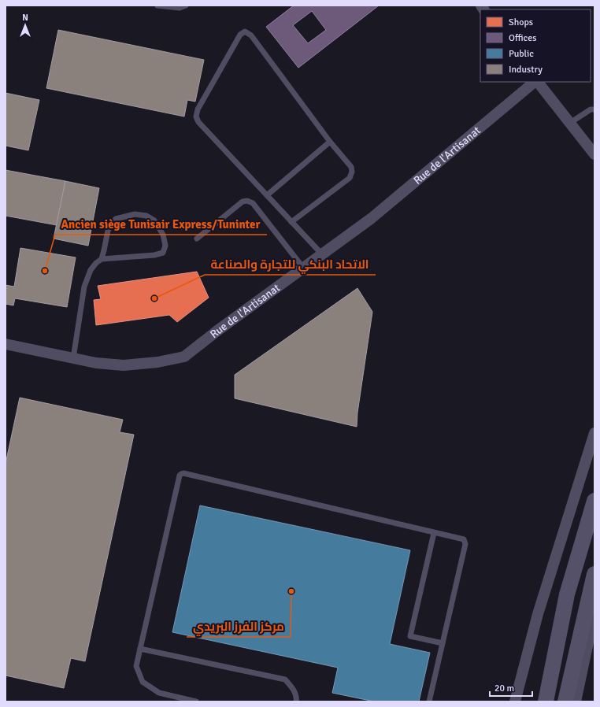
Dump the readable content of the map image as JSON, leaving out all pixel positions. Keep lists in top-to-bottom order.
{
  "streets": {
    "street": ["Rue de l'Artisanat"]
  },
  "places": ["Ancien siège Tunisair Express/Tuninter", "الاتحاد البنكي للتجارة والصناعة", "مركز الفرز البريدي"],
  "legend": [
    "Shops",
    "Offices",
    "Public",
    "Industry"
  ],
  "scale_bar": "20 m",
  "north": "top"
}
